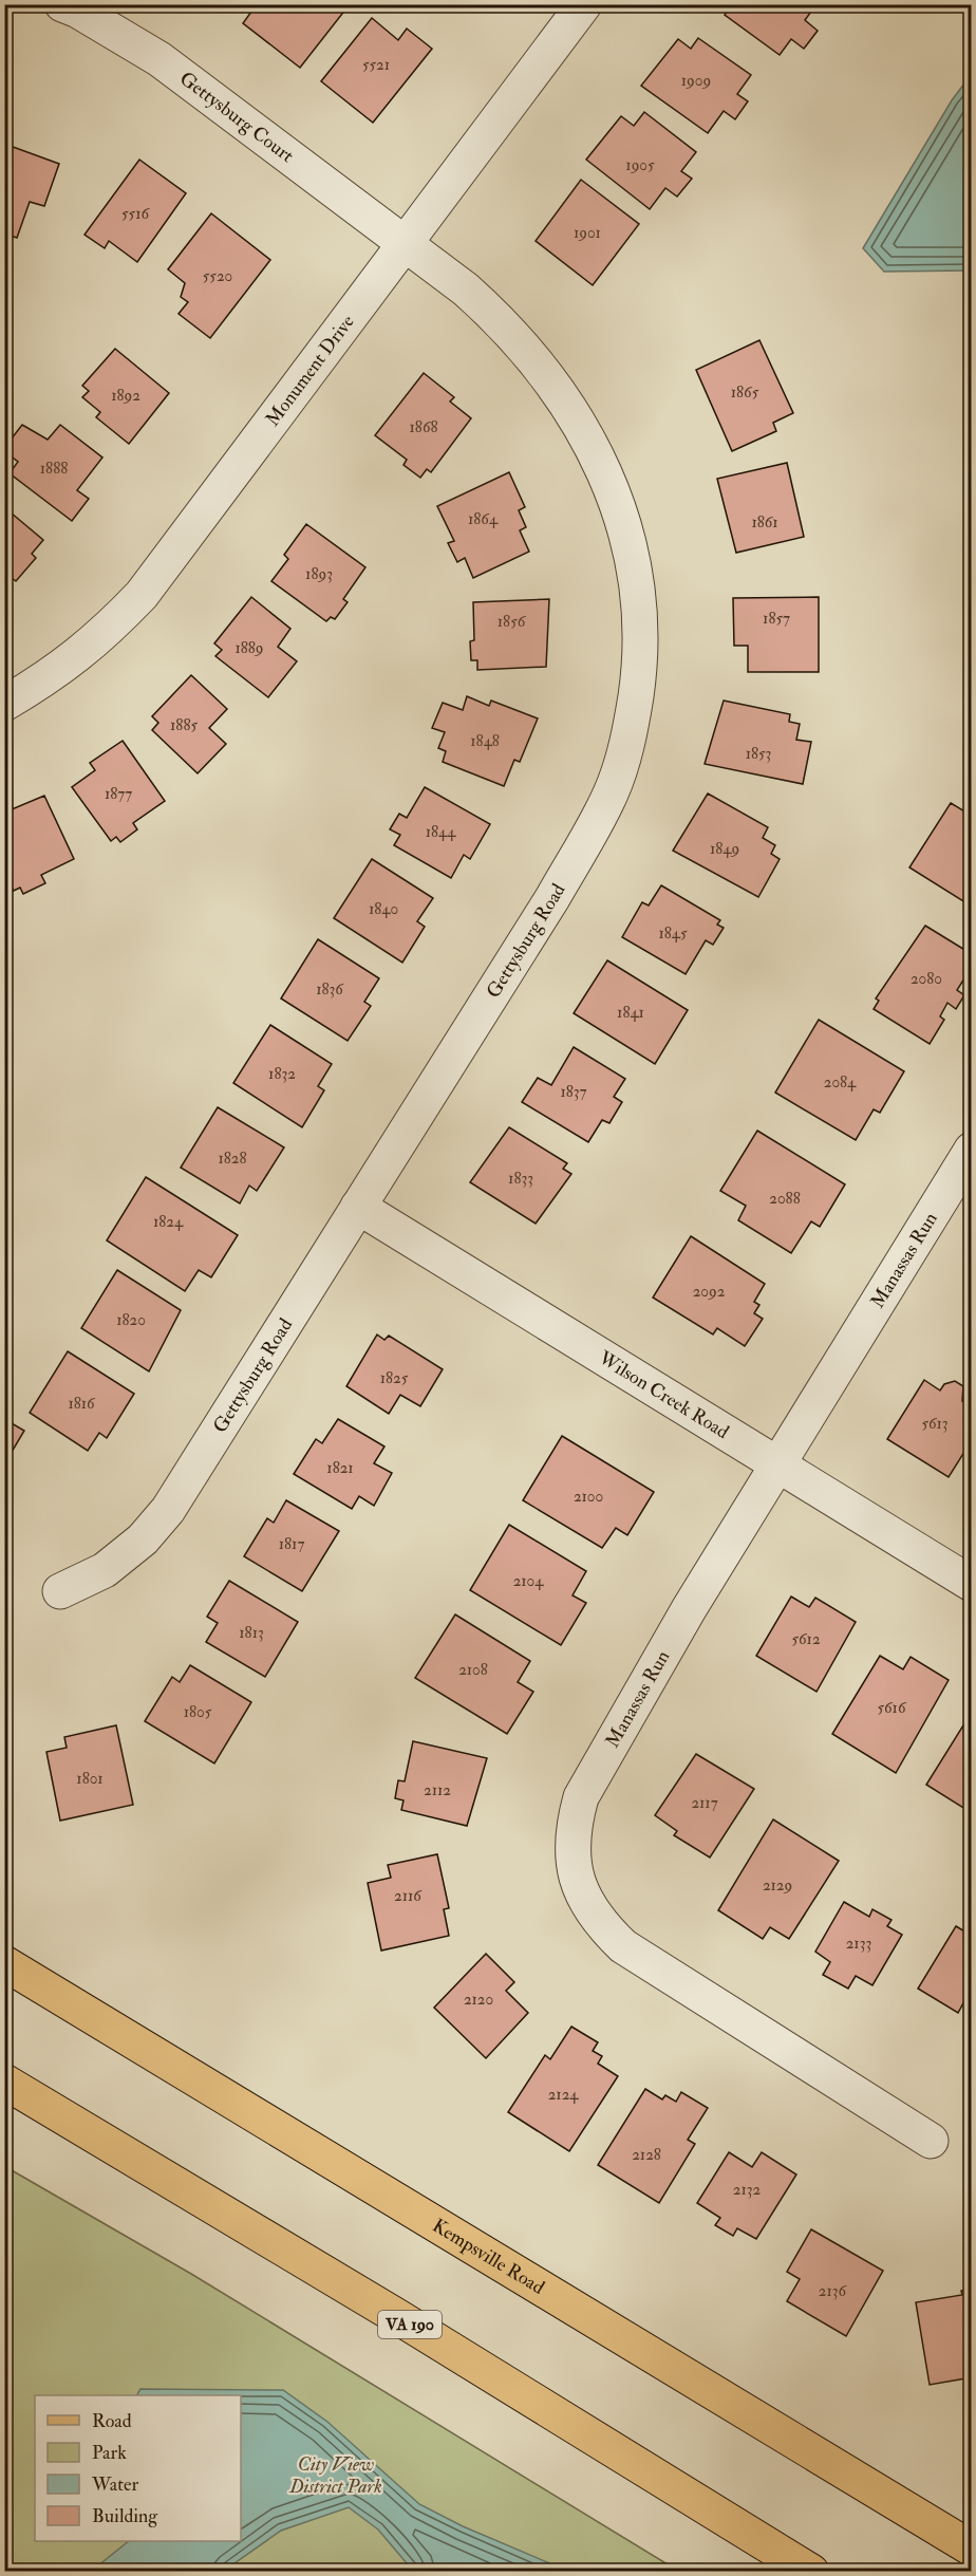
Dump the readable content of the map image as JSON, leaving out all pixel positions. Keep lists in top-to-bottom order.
{
  "streets": {
    "main road": ["Kempsville Road", "VA 190"],
    "street": [
      "Gettysburg Court",
      "Monument Drive",
      "Gettysburg Road",
      "Manassas Run",
      "Wilson Creek Road"
    ]
  },
  "crossings": [
    ["Gettysburg Court", "Monument Drive"],
    ["Gettysburg Court", "Gettysburg Road"],
    ["Monument Drive", "Gettysburg Road"],
    ["Gettysburg Road", "Wilson Creek Road"],
    ["Manassas Run", "Wilson Creek Road"]
  ],
  "parks": ["City View District Park"],
  "house_numbers": [
    "5521",
    "1909",
    "1905",
    "5516",
    "1901",
    "5520",
    "1865",
    "1892",
    "1868",
    "1888",
    "1864",
    "1861",
    "1893",
    "1857",
    "1856",
    "1889",
    "1885",
    "1848",
    "1853",
    "1877",
    "1844",
    "1849",
    "1840",
    "1845",
    "2080",
    "1836",
    "1841",
    "1832",
    "2084",
    "1837",
    "1828",
    "1833",
    "2088",
    "1824",
    "2092",
    "1820",
    "1825",
    "1816",
    "5613",
    "1821",
    "2100",
    "1817",
    "2104",
    "1813",
    "5612",
    "2108",
    "5616",
    "1805",
    "1801",
    "2112",
    "2117",
    "2129",
    "2116",
    "2133",
    "2120",
    "2124",
    "2128",
    "2132",
    "2136"
  ],
  "legend": [
    "Road",
    "Park",
    "Water",
    "Building"
  ]
}
